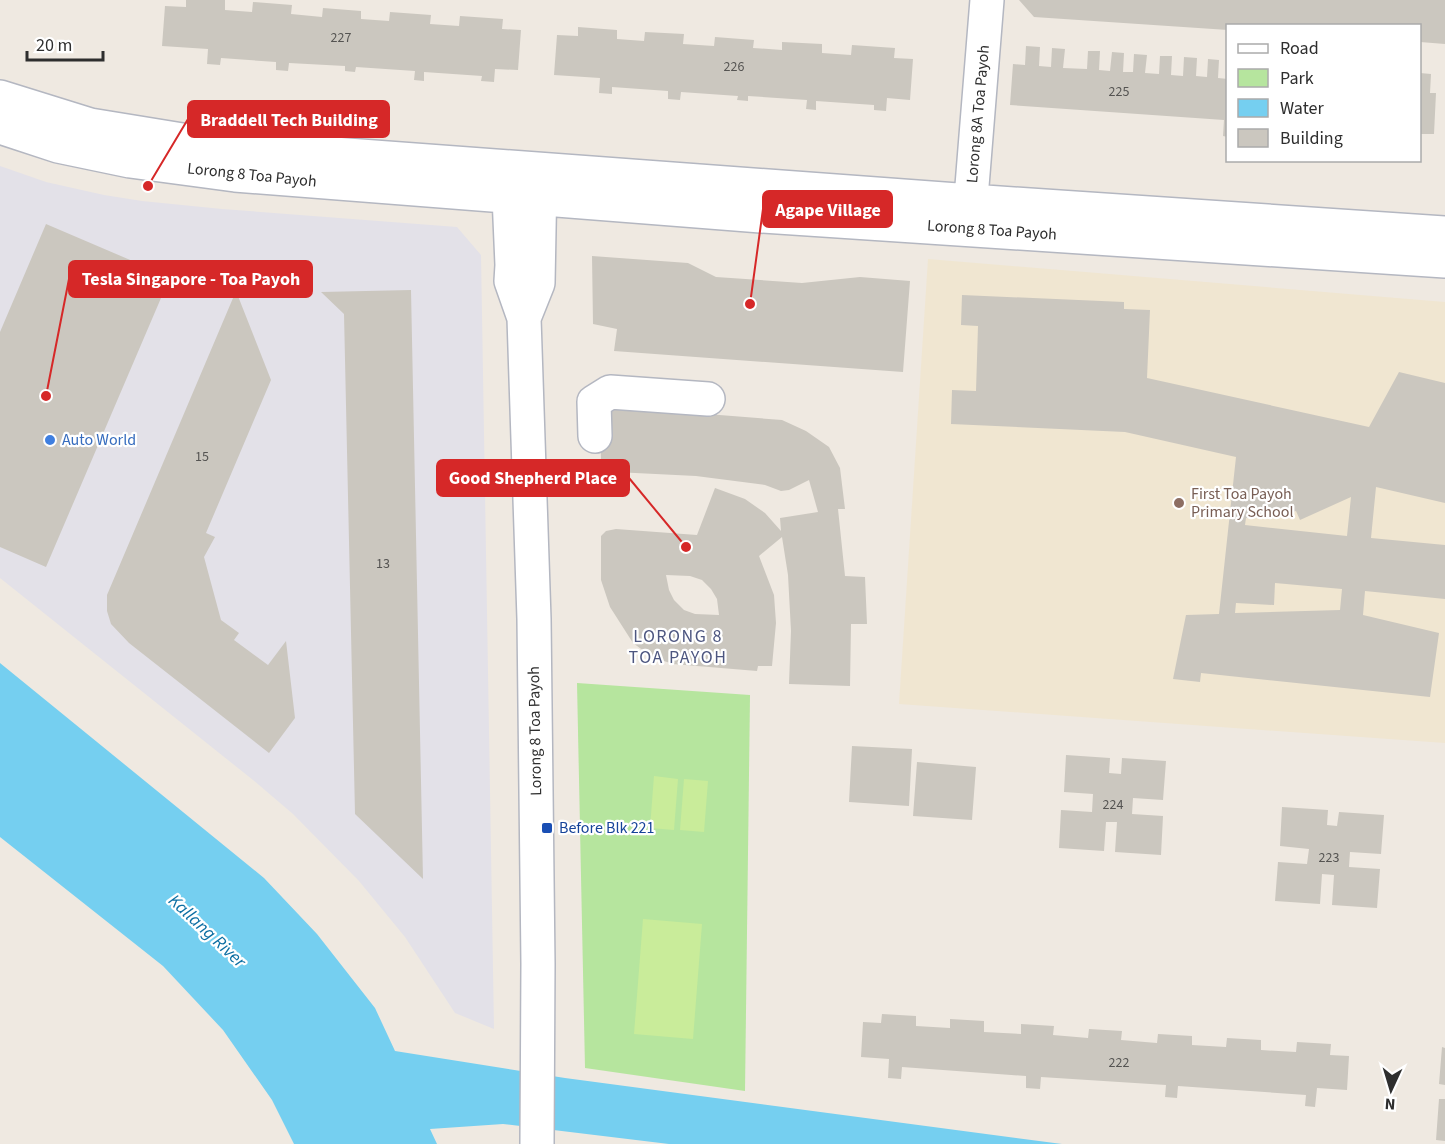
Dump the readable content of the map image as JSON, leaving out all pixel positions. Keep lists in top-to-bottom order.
{
  "streets": {
    "street": ["Lorong 8A Toa Payoh", "Lorong 8 Toa Payoh"]
  },
  "crossings": [
    ["Lorong 8A Toa Payoh", "Lorong 8 Toa Payoh"]
  ],
  "districts": ["LORONG 8 TOA PAYOH"],
  "water": ["Kallang River"],
  "places": {
    "other": [
      "Braddell Tech Building",
      "Agape Village",
      "Tesla Singapore - Toa Payoh",
      "Auto World",
      "First Toa Payoh Primary School",
      "Good Shepherd Place"
    ],
    "transit": ["Before Blk 221"]
  },
  "house_numbers": [
    "227",
    "226",
    "225",
    "15",
    "13",
    "224",
    "223",
    "222"
  ],
  "legend": [
    "Road",
    "Park",
    "Water",
    "Building"
  ],
  "scale_bar": "20 m",
  "north": "bottom"
}
